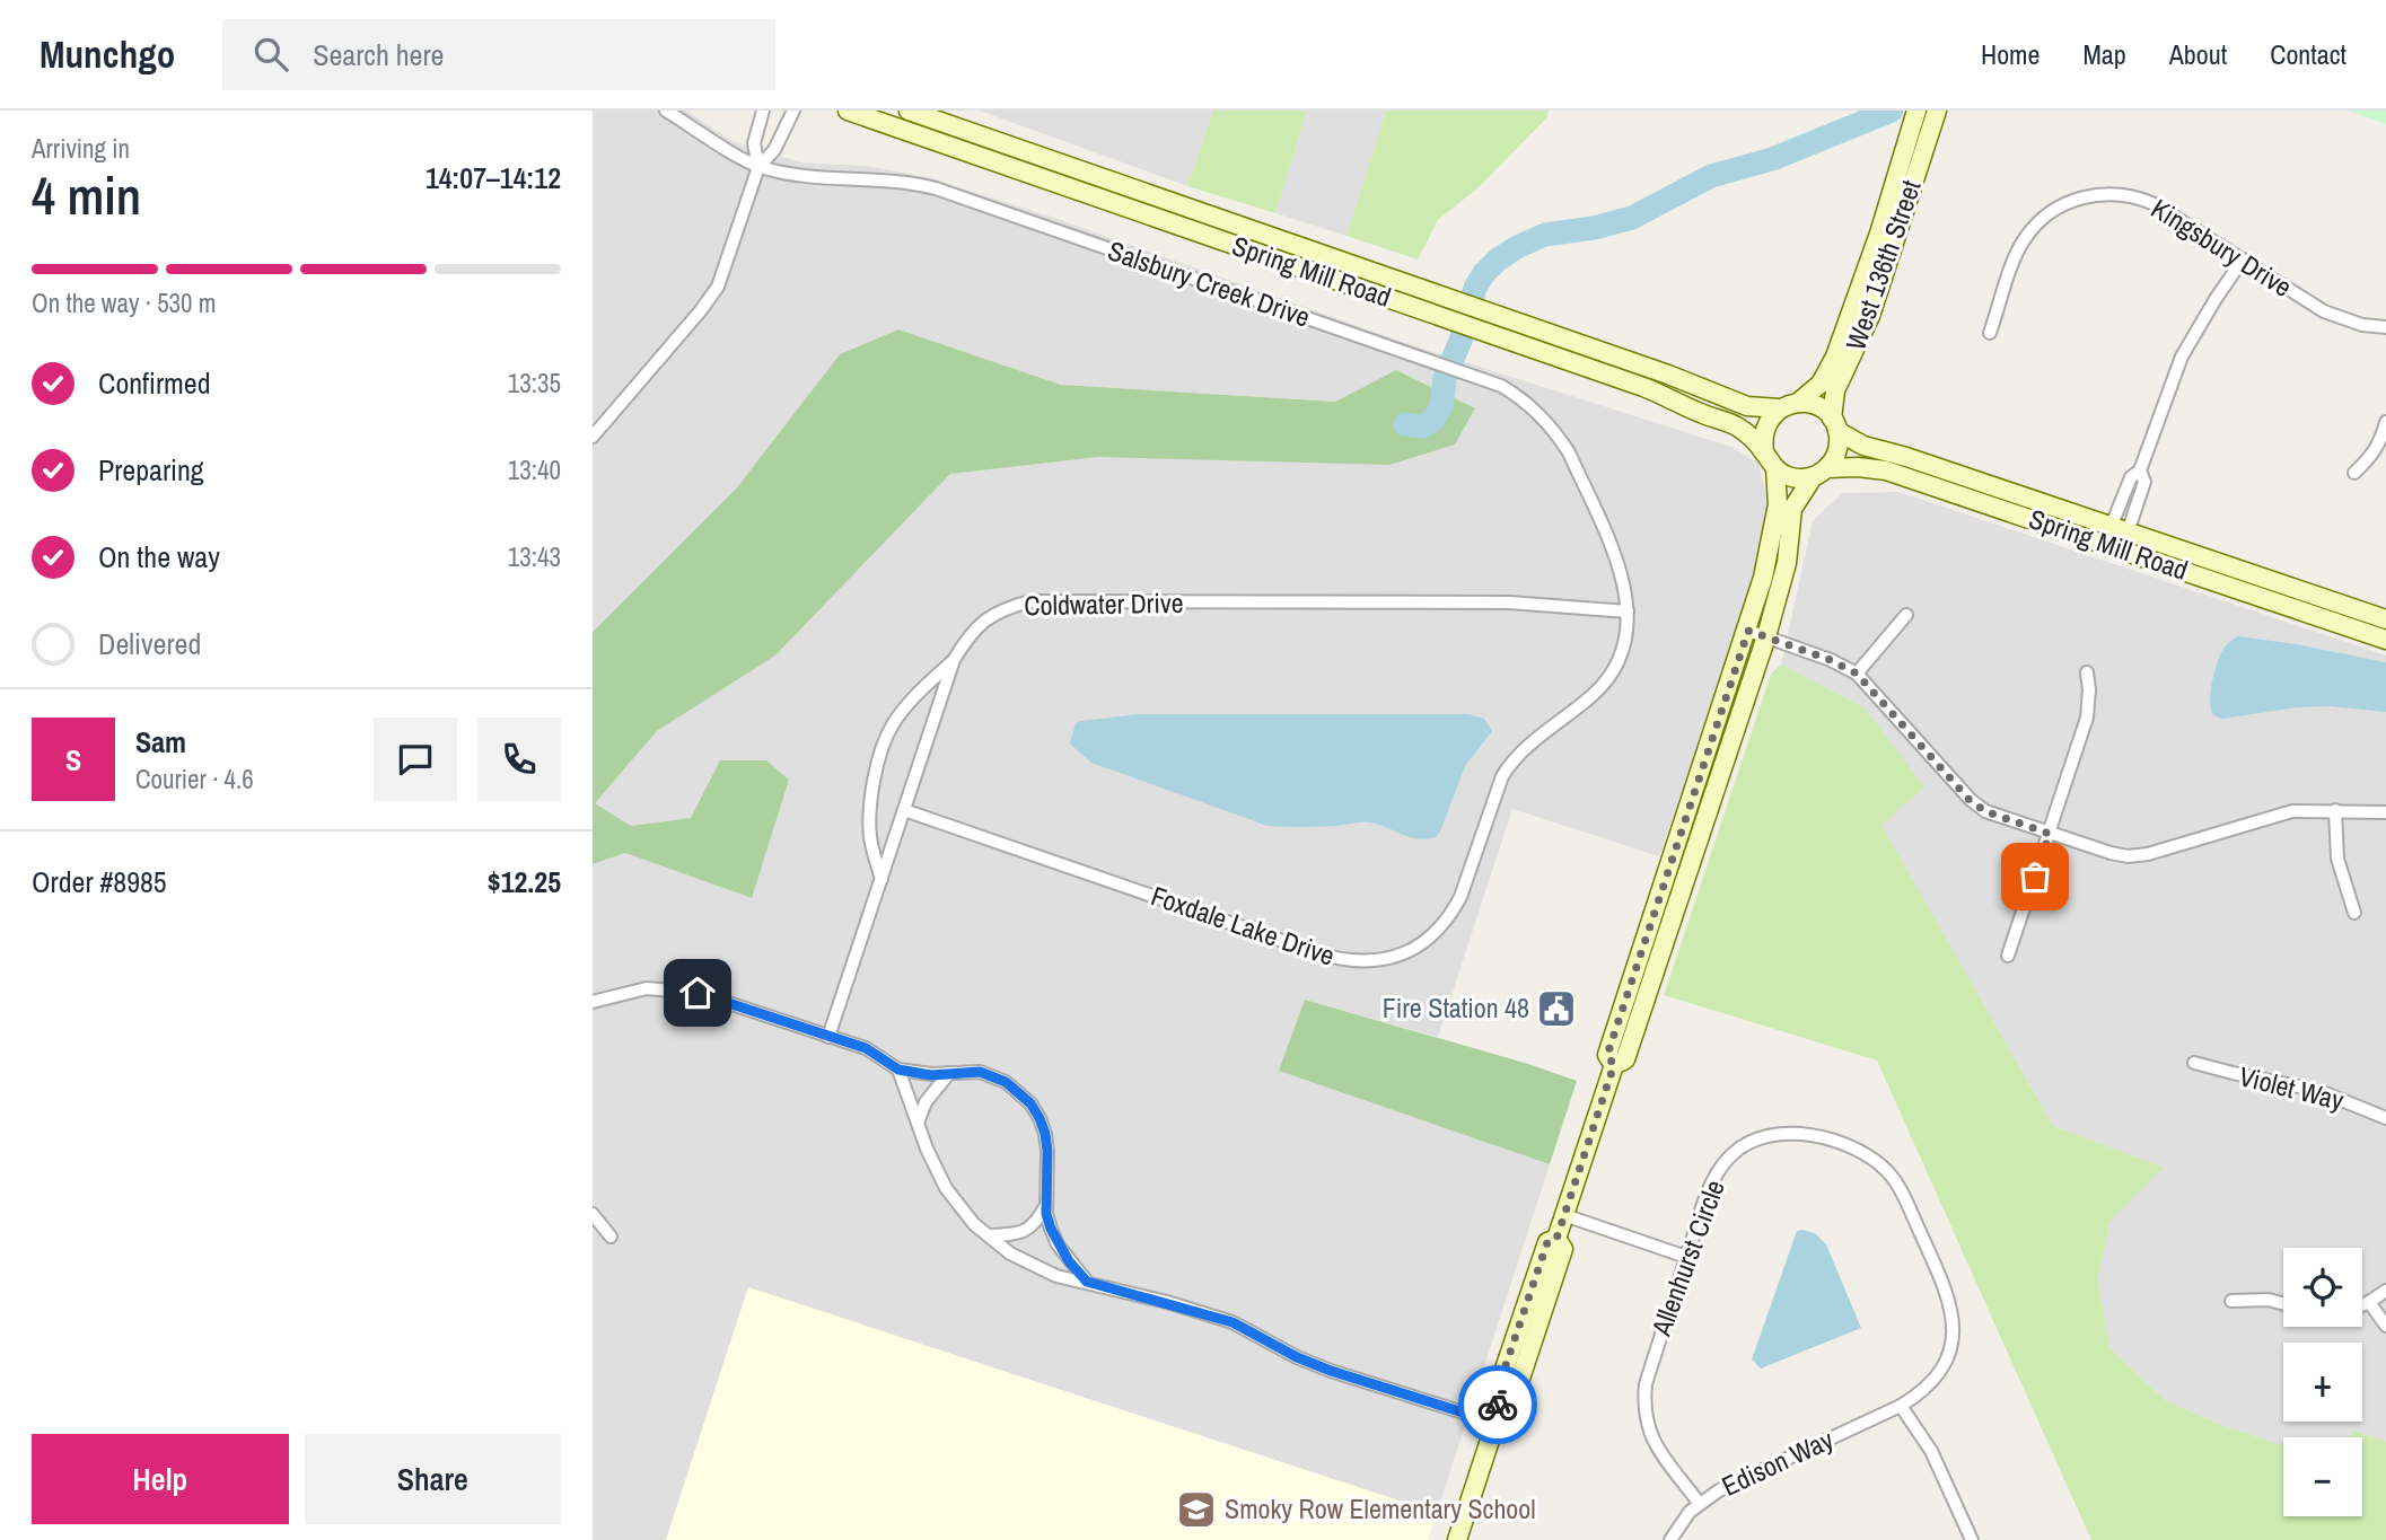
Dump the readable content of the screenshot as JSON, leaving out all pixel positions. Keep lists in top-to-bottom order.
{
  "streets": {
    "street": [
      "Kingsbury Drive",
      "West 136th Street",
      "Spring Mill Road",
      "Salsbury Creek Drive",
      "Coldwater Drive",
      "Foxdale Lake Drive",
      "Violet Way",
      "Allenhurst Circle",
      "Edison Way"
    ]
  },
  "crossings": [
    ["West 136th Street", "Spring Mill Road"],
    ["Salsbury Creek Drive", "Coldwater Drive"],
    ["Salsbury Creek Drive", "Foxdale Lake Drive"],
    ["Coldwater Drive", "Foxdale Lake Drive"],
    ["Allenhurst Circle", "Edison Way"]
  ],
  "places": {
    "public building": ["Fire Station 48"],
    "school or university": ["Smoky Row Elementary School"]
  },
  "page": {
    "header": "Munchgo",
    "search": "Search here",
    "nav": [
      "Home",
      "Map",
      "About",
      "Contact"
    ],
    "heading": ["4 min", "Arriving in", "14:07–14:12"],
    "panel": [
      "Sam",
      "Courier · 4.6",
      "Order #8985",
      "$12.25"
    ],
    "bar": "On the way · 530 m",
    "list": [
      ["Confirmed", "13:35"],
      ["Preparing", "13:40"],
      ["On the way", "13:43"],
      "Delivered"
    ],
    "round": "S",
    "map_buttons": ["+", "−"],
    "buttons": ["Help", "Share"]
  }
}
